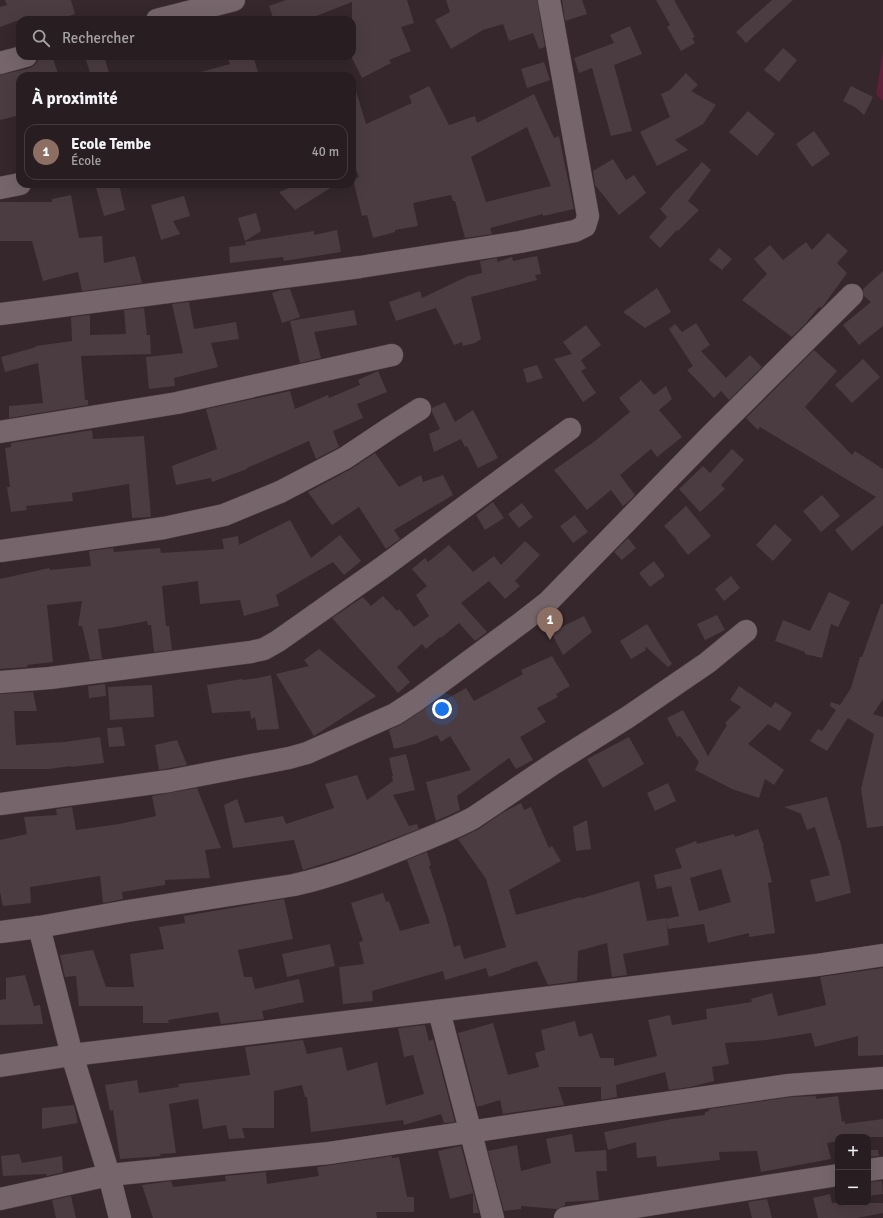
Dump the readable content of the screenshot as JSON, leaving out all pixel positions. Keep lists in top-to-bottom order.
{
  "page": {
    "search": "Rechercher",
    "heading": "À proximité",
    "list": [
      {
        "mark": "1",
        "name": "Ecole Tembe",
        "note": "École",
        "value": "40 m"
      }
    ],
    "pins": "1",
    "map_buttons": ["+", "−"]
  }
}
